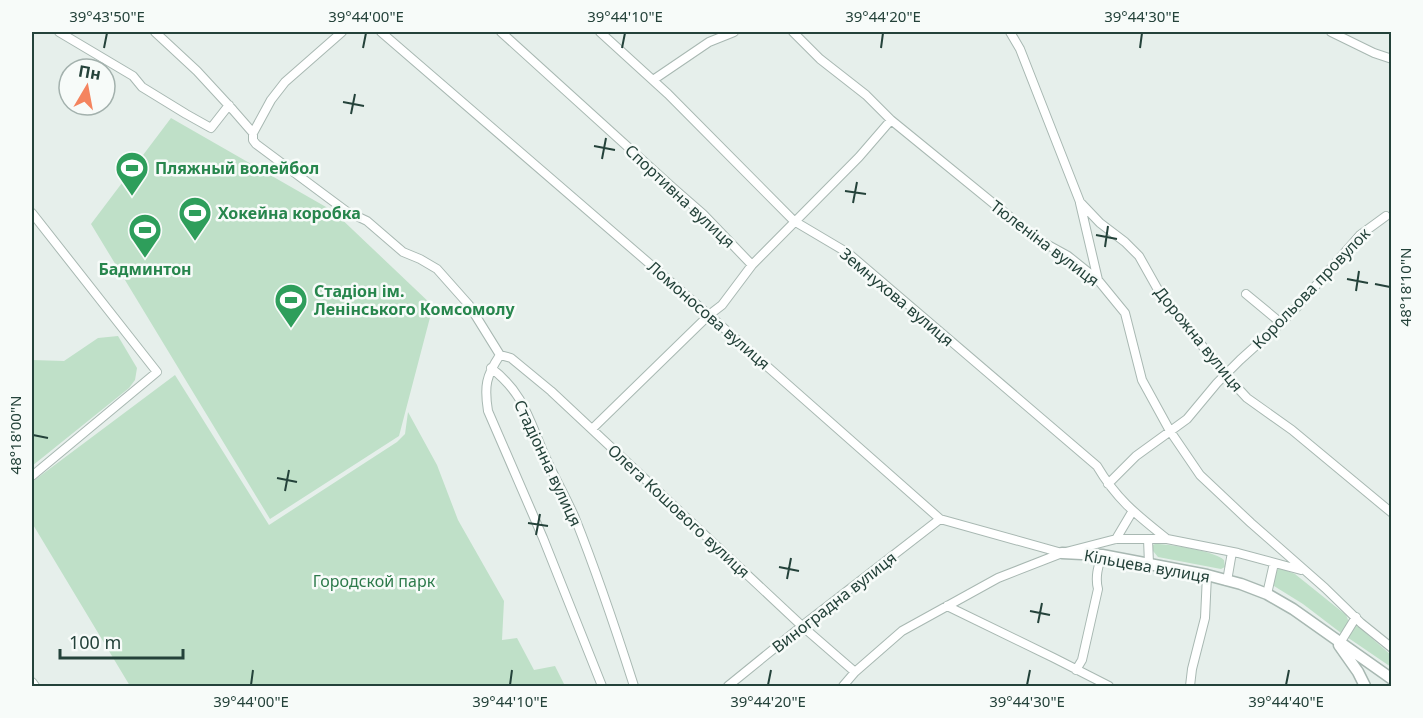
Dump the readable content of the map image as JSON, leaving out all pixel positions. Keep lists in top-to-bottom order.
{
  "streets": {
    "street": [
      "Спортивна вулиця",
      "Тюленіна вулиця",
      "Корольова провулок",
      "Земнухова вулиця",
      "Ломоносова вулиця",
      "Дорожна вулиця",
      "Стадіонна вулиця",
      "Олега Кошового вулиця",
      "Кільцева вулиця",
      "Виноградна вулиця"
    ]
  },
  "crossings": [
    ["Тюленіна вулиця", "Корольова провулок"],
    ["Корольова провулок", "Земнухова вулиця"],
    ["Корольова провулок", "Дорожна вулиця"],
    ["Ломоносова вулиця", "Кільцева вулиця"],
    ["Ломоносова вулиця", "Виноградна вулиця"],
    ["Олега Кошового вулиця", "Кільцева вулиця"],
    ["Олега Кошового вулиця", "Виноградна вулиця"]
  ],
  "parks": ["Городской парк"],
  "places": {
    "sports": [
      "Пляжный волейбол",
      "Хокейна коробка",
      "Бадминтон",
      "Стадіон ім. Ленінського Комсомолу"
    ]
  },
  "scale_bar": "100 m",
  "north": "top",
  "coordinates": [
    "39°43'50\"E",
    "39°44'00\"E",
    "39°44'10\"E",
    "39°44'20\"E",
    "39°44'30\"E",
    "48°18'10\"N",
    "48°18'00\"N",
    "39°44'40\"E"
  ]
}
